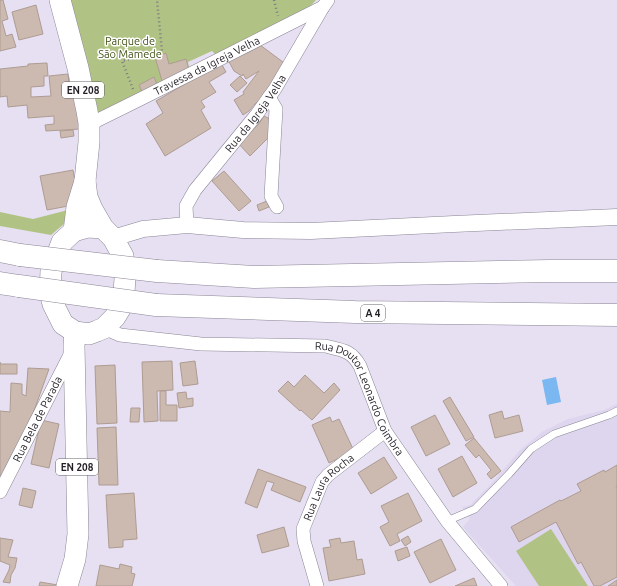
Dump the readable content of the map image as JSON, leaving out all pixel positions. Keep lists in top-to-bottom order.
{
  "streets": {
    "highway": ["A 4"],
    "main road": ["EN 208"],
    "street": [
      "Travessa da Igreja Velha",
      "Rua da Igreja Velha",
      "Rua Doutor Leonardo Coimbra",
      "Rua Bela de Parada",
      "Rua Laura Rocha"
    ]
  },
  "crossings": [
    ["Travessa da Igreja Velha", "EN 208"],
    ["Travessa da Igreja Velha", "Rua da Igreja Velha"],
    ["EN 208", "Rua Doutor Leonardo Coimbra"],
    ["EN 208", "Rua Bela de Parada"],
    ["Rua Doutor Leonardo Coimbra", "Rua Bela de Parada"],
    ["Rua Doutor Leonardo Coimbra", "Rua Laura Rocha"]
  ],
  "parks": ["Parque de São Mamede"]
}
